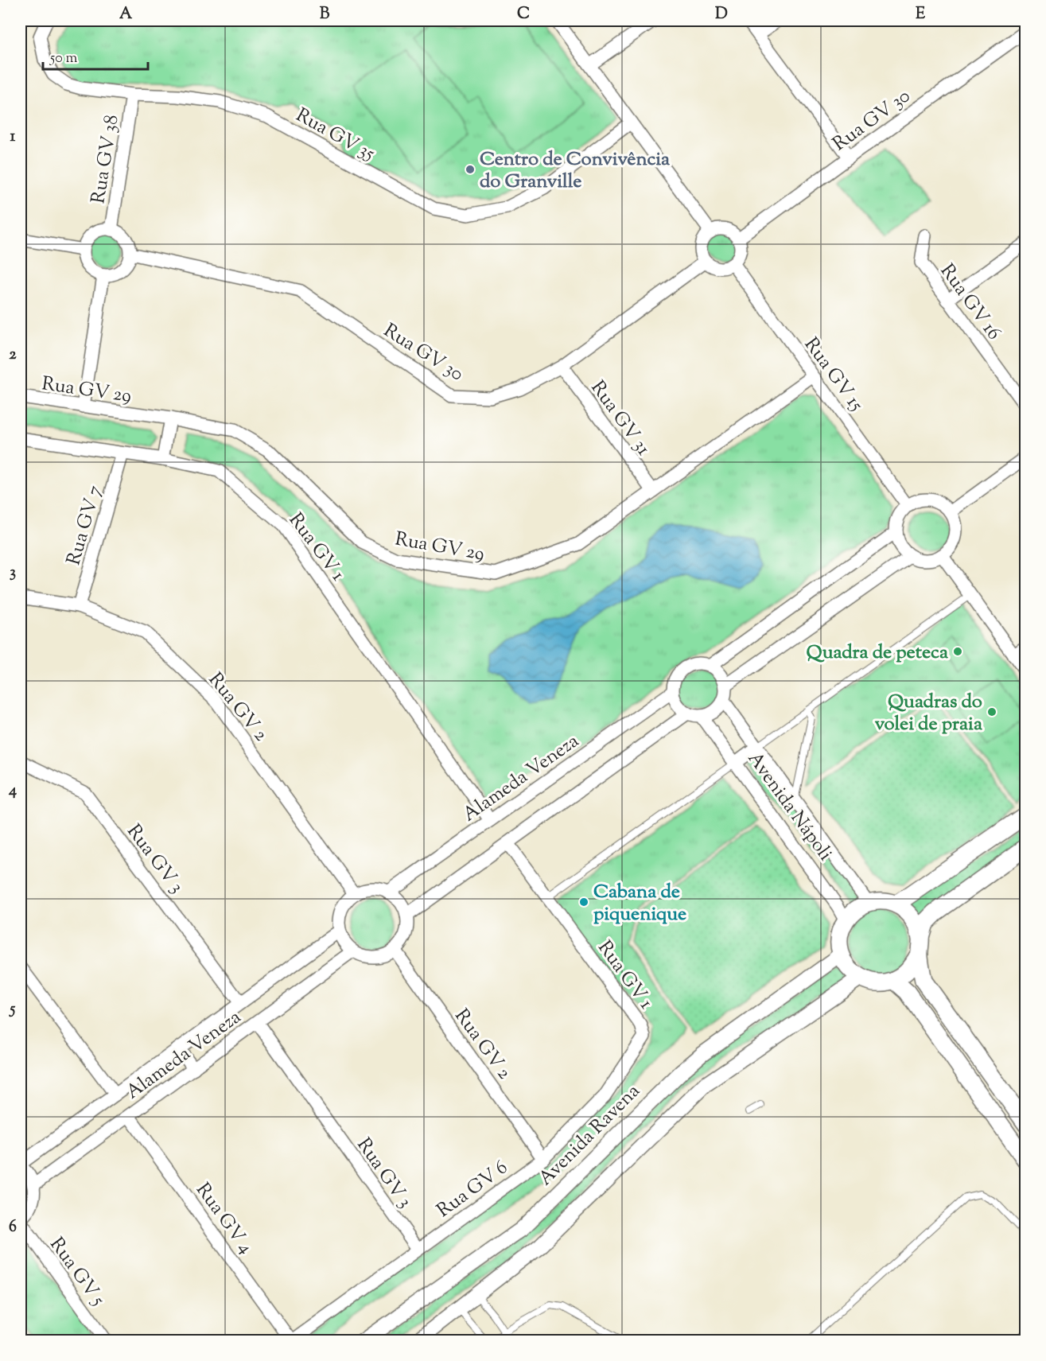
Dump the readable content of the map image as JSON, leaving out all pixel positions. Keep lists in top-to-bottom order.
{
  "streets": {
    "street": [
      "Rua GV 30",
      "Rua GV 35",
      "Rua GV 38",
      "Rua GV 16",
      "Rua GV 15",
      "Rua GV 29",
      "Rua GV 31",
      "Rua GV 7",
      "Rua GV 1",
      "Rua GV 2",
      "Alameda Veneza",
      "Avenida Nápoli",
      "Rua GV 3",
      "Avenida Ravena",
      "Rua GV 6",
      "Rua GV 4",
      "Rua GV 5"
    ]
  },
  "crossings": [
    ["Rua GV 30", "Rua GV 38"],
    ["Rua GV 30", "Rua GV 15"],
    ["Rua GV 30", "Rua GV 31"],
    ["Rua GV 35", "Rua GV 38"],
    ["Rua GV 15", "Rua GV 29"],
    ["Rua GV 29", "Rua GV 31"],
    ["Rua GV 7", "Rua GV 1"],
    ["Rua GV 7", "Rua GV 2"],
    ["Rua GV 1", "Alameda Veneza"],
    ["Rua GV 1", "Rua GV 6"],
    ["Rua GV 2", "Alameda Veneza"],
    ["Rua GV 2", "Rua GV 6"],
    ["Alameda Veneza", "Avenida Nápoli"],
    ["Alameda Veneza", "Rua GV 3"],
    ["Alameda Veneza", "Rua GV 4"],
    ["Avenida Nápoli", "Avenida Ravena"],
    ["Rua GV 3", "Rua GV 6"],
    ["Rua GV 6", "Rua GV 4"]
  ],
  "places": [
    "Centro de Convivência do Granville",
    "Quadra de peteca",
    "Quadras do volei de praia",
    "Cabana de piquenique"
  ],
  "scale_bar": "50 m",
  "grid": {
    "columns": [
      "A",
      "B",
      "C",
      "D",
      "E"
    ],
    "rows": [
      "1",
      "2",
      "3",
      "4",
      "5",
      "6"
    ]
  }
}
